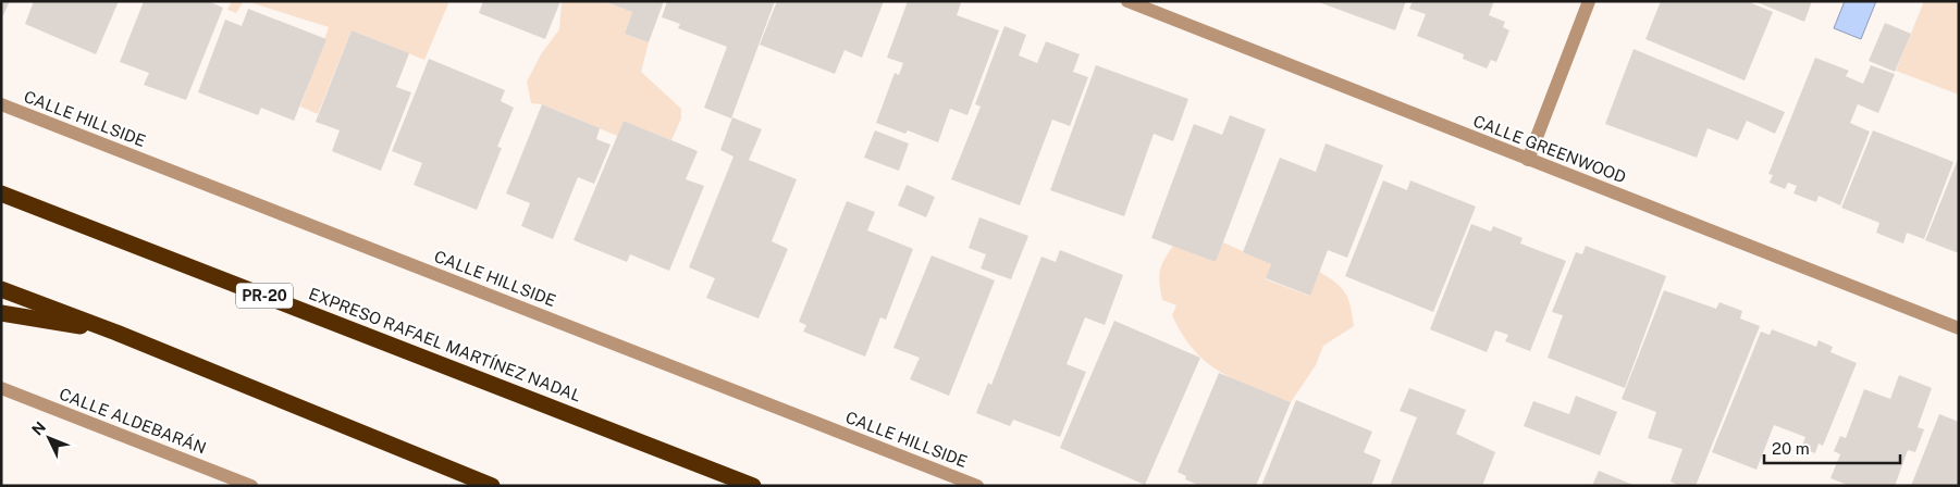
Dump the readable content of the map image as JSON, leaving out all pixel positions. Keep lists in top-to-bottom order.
{
  "streets": {
    "highway": ["PR-20", "EXPRESO RAFAEL MARTÍNEZ NADAL"],
    "street": ["CALLE HILLSIDE", "CALLE GREENWOOD", "CALLE ALDEBARÁN"]
  },
  "scale_bar": "20 m",
  "north": "top left"
}
